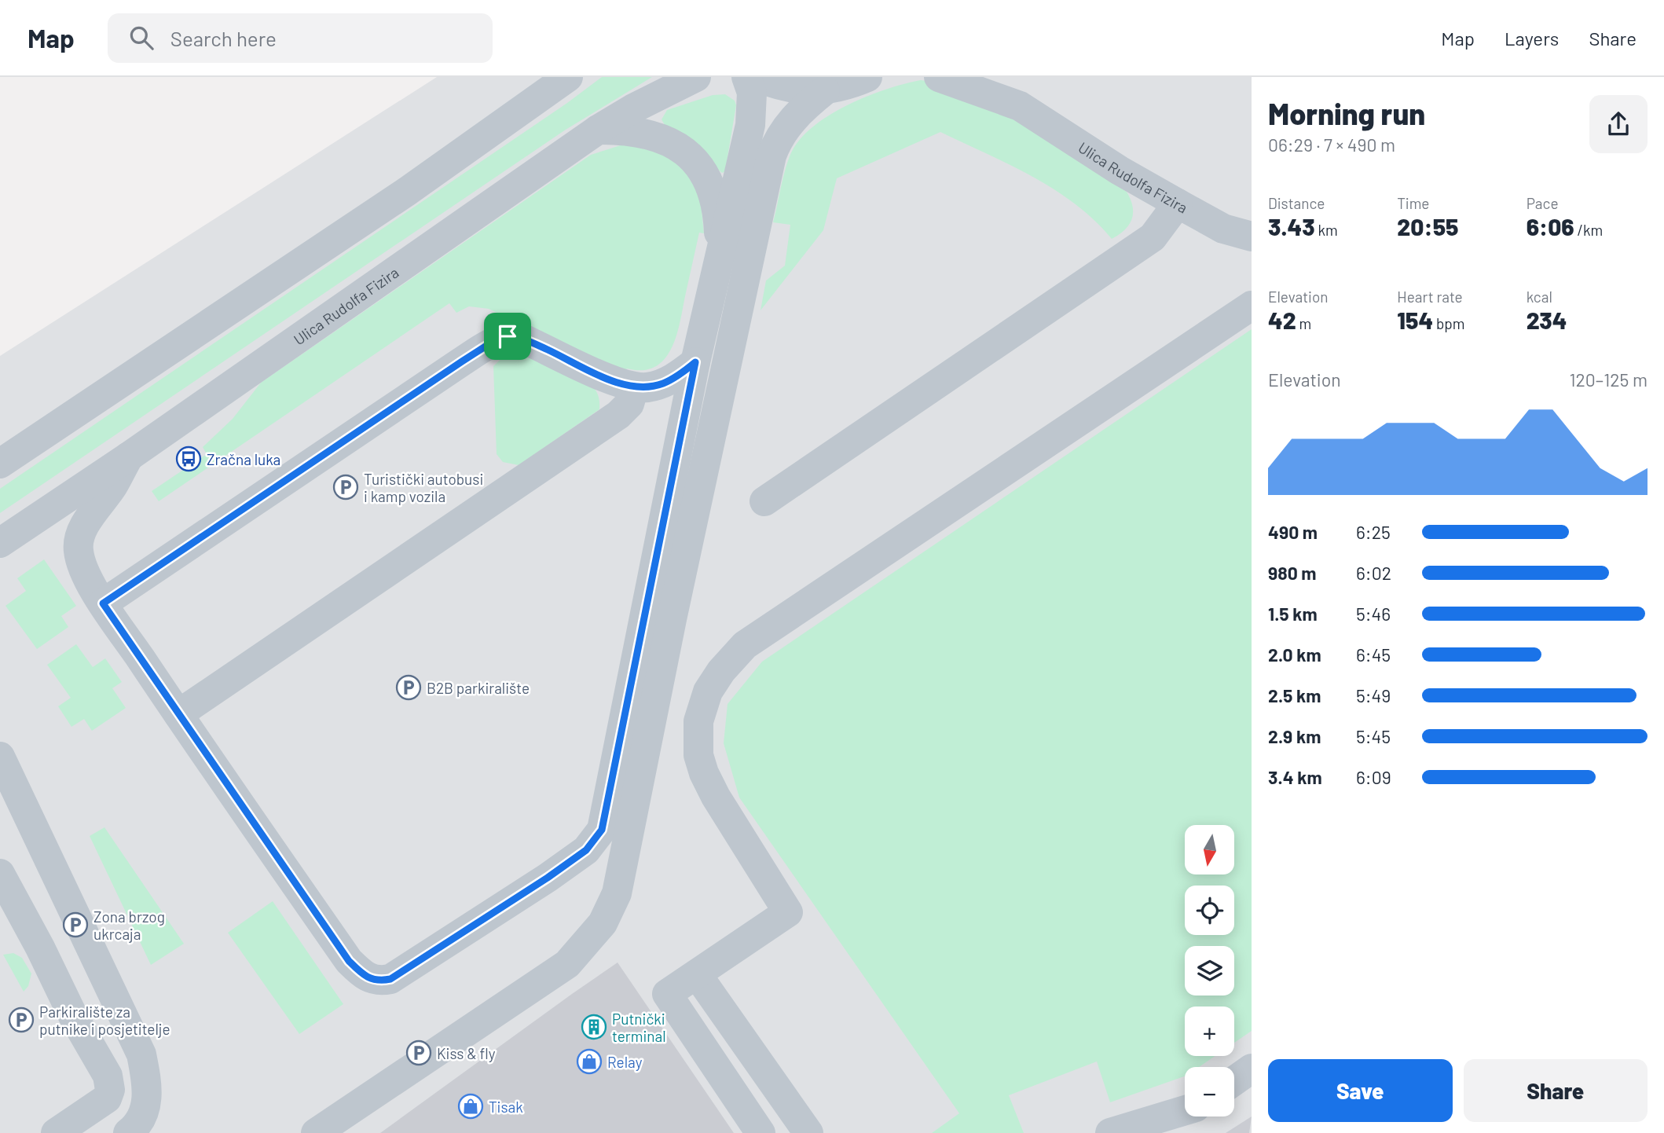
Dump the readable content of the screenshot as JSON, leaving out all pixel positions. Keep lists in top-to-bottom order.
{
  "streets": {
    "street": ["Ulica Rudolfa Fizira"]
  },
  "places": {
    "bus stop": ["Zračna luka"],
    "parking": [
      "Turistički autobusi i kamp vozila",
      "B2B parkiralište",
      "Zona brzog ukrcaja",
      "Parkiralište za putnike i posjetitelje",
      "Kiss & fly"
    ],
    "building": ["Putnički terminal"],
    "shop": ["Relay", "Tisak"]
  },
  "north": "bottom",
  "page": {
    "header": "Map",
    "search": "Search here",
    "nav": ["Map", "Layers", "Share"],
    "heading": ["Morning run", "06:29 · 7 × 490 m"],
    "stats": [
      ["Distance", "3.43 km"],
      ["Time", "20:55"],
      ["Pace", "6:06 /km"],
      ["Elevation", "42 m"],
      ["Heart rate", "154 bpm"],
      ["kcal", "234"]
    ],
    "chart": ["Elevation", "120–125 m"],
    "list": [
      {
        "name": "490 m",
        "note": "6:25"
      },
      {
        "name": "980 m",
        "note": "6:02"
      },
      {
        "name": "1.5 km",
        "note": "5:46"
      },
      {
        "name": "2.0 km",
        "note": "6:45"
      },
      {
        "name": "2.5 km",
        "note": "5:49"
      },
      {
        "name": "2.9 km",
        "note": "5:45"
      },
      {
        "name": "3.4 km",
        "note": "6:09"
      }
    ],
    "map_buttons": ["+", "−"],
    "buttons": ["Save", "Share"]
  }
}
